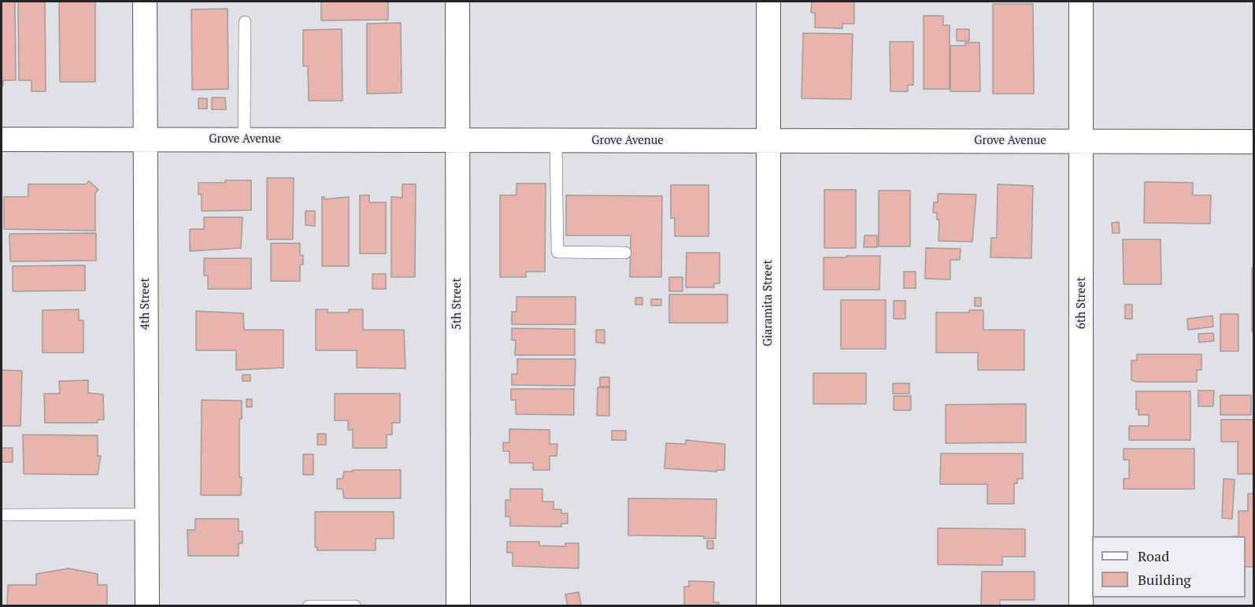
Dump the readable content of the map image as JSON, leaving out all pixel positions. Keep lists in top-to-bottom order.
{
  "streets": {
    "street": [
      "Grove Avenue",
      "Giaramita Street",
      "6th Street",
      "4th Street",
      "5th Street"
    ]
  },
  "crossings": [
    ["Grove Avenue", "Giaramita Street"],
    ["Grove Avenue", "6th Street"],
    ["Grove Avenue", "4th Street"],
    ["Grove Avenue", "5th Street"]
  ],
  "legend": ["Road", "Building"]
}
